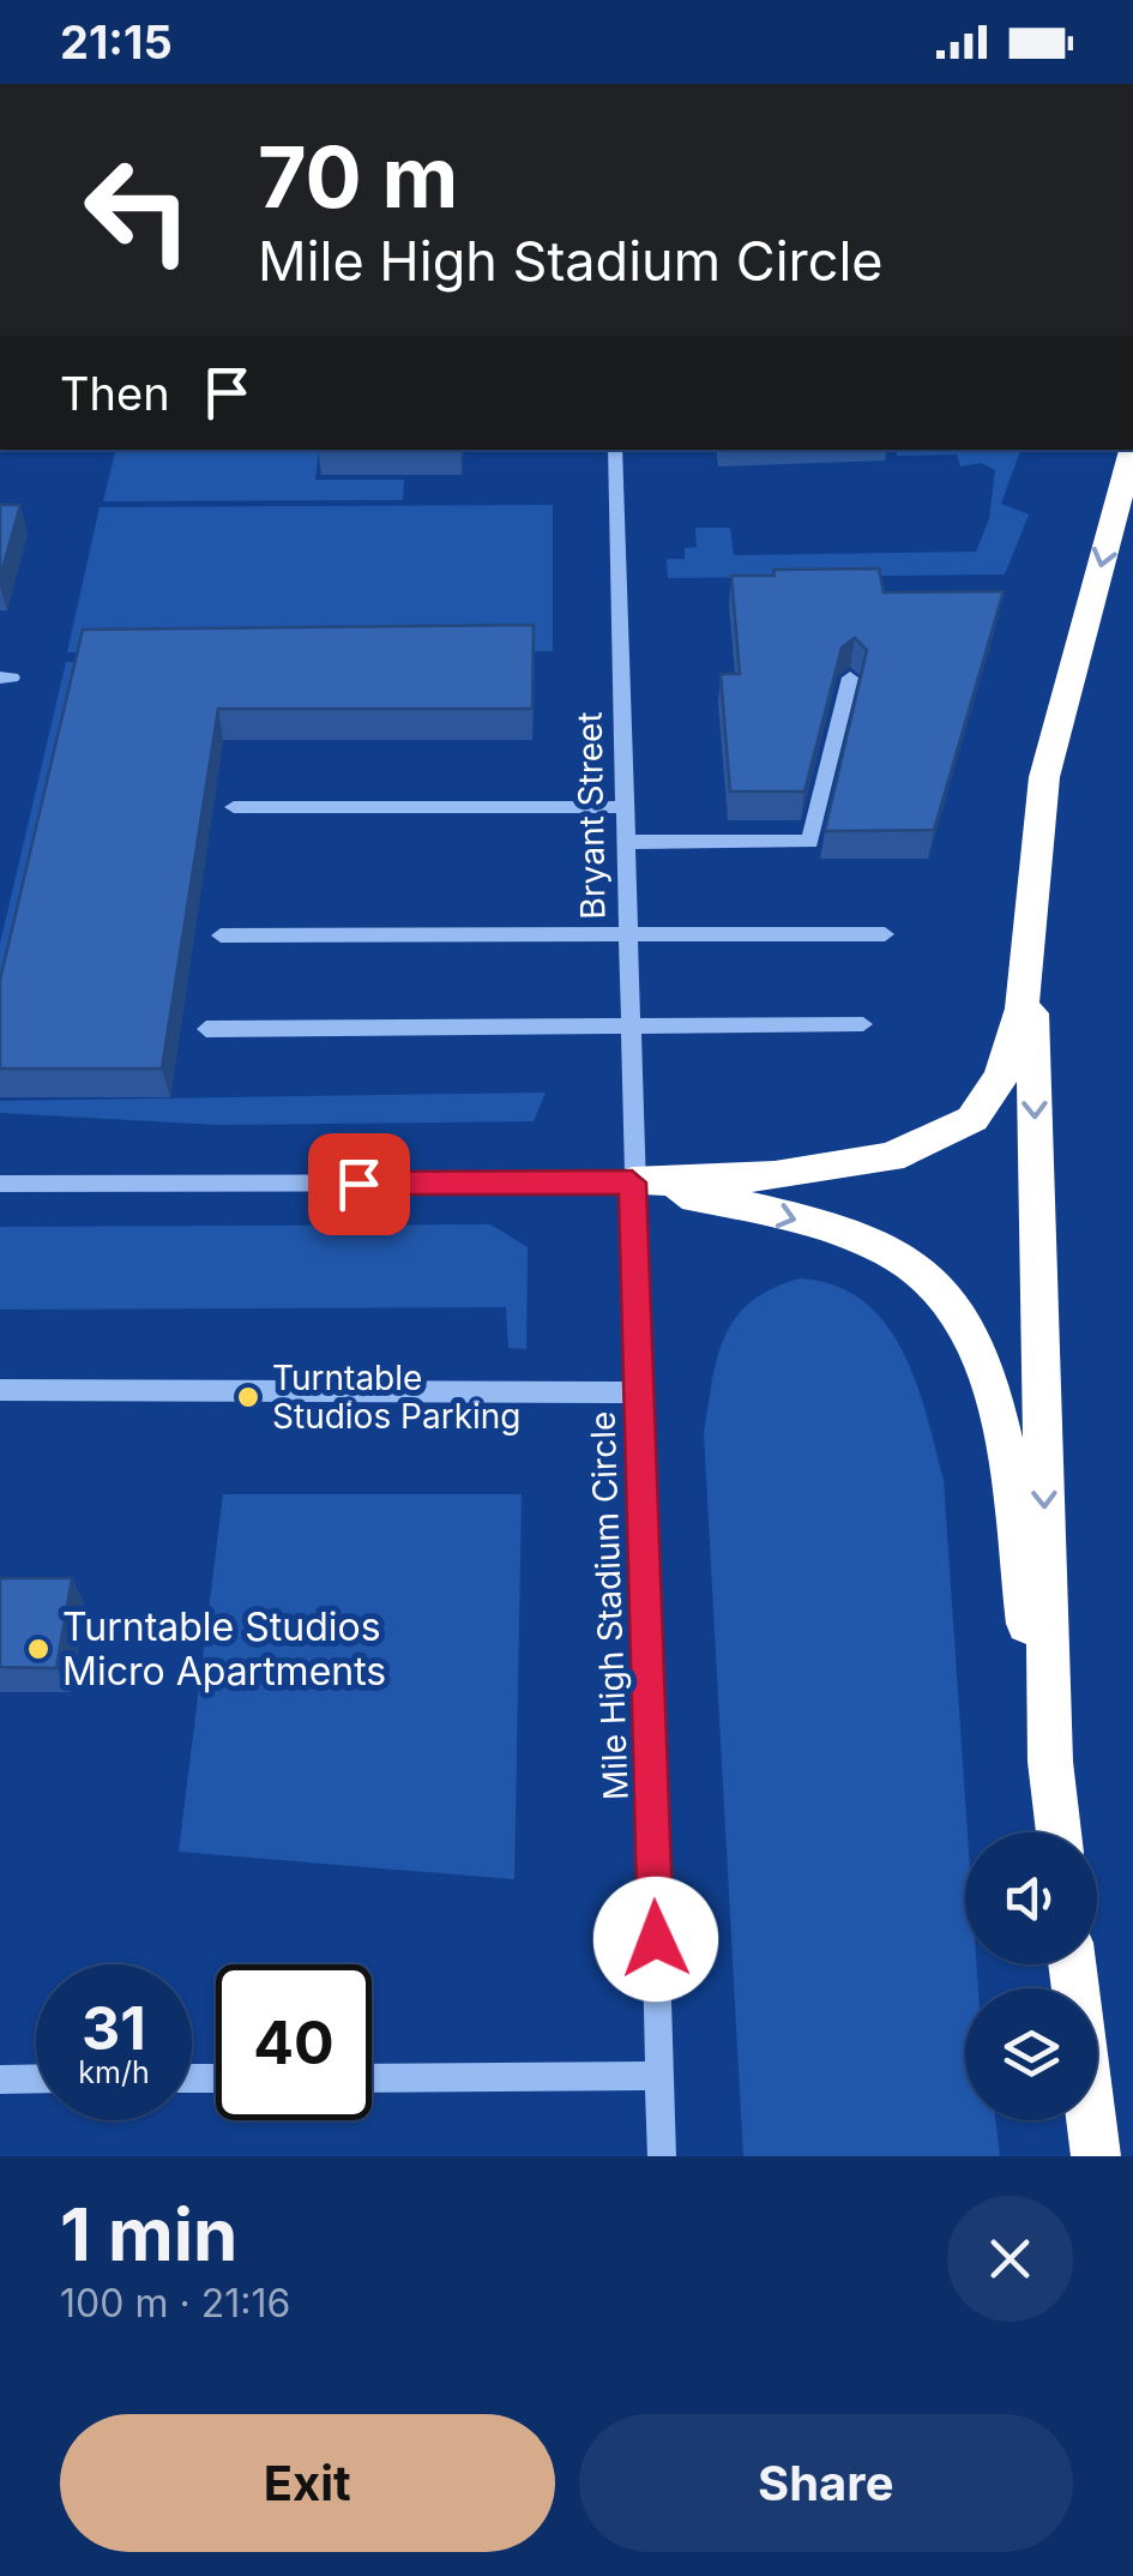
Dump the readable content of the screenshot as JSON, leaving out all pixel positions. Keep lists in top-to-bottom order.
{
  "streets": {
    "street": ["Bryant Street", "Mile High Stadium Circle"]
  },
  "crossings": [
    ["Bryant Street", "Mile High Stadium Circle"]
  ],
  "places": ["Turntable Studios Parking", "Turntable Studios Micro Apartments"],
  "page": {
    "status": "21:15",
    "turn": ["70 m", "Mile High Stadium Circle"],
    "then": "Then",
    "speed": "31 km/h",
    "limit": "40",
    "heading": ["1 min", "100 m · 21:16"],
    "buttons": ["Exit", "Share"]
  }
}
